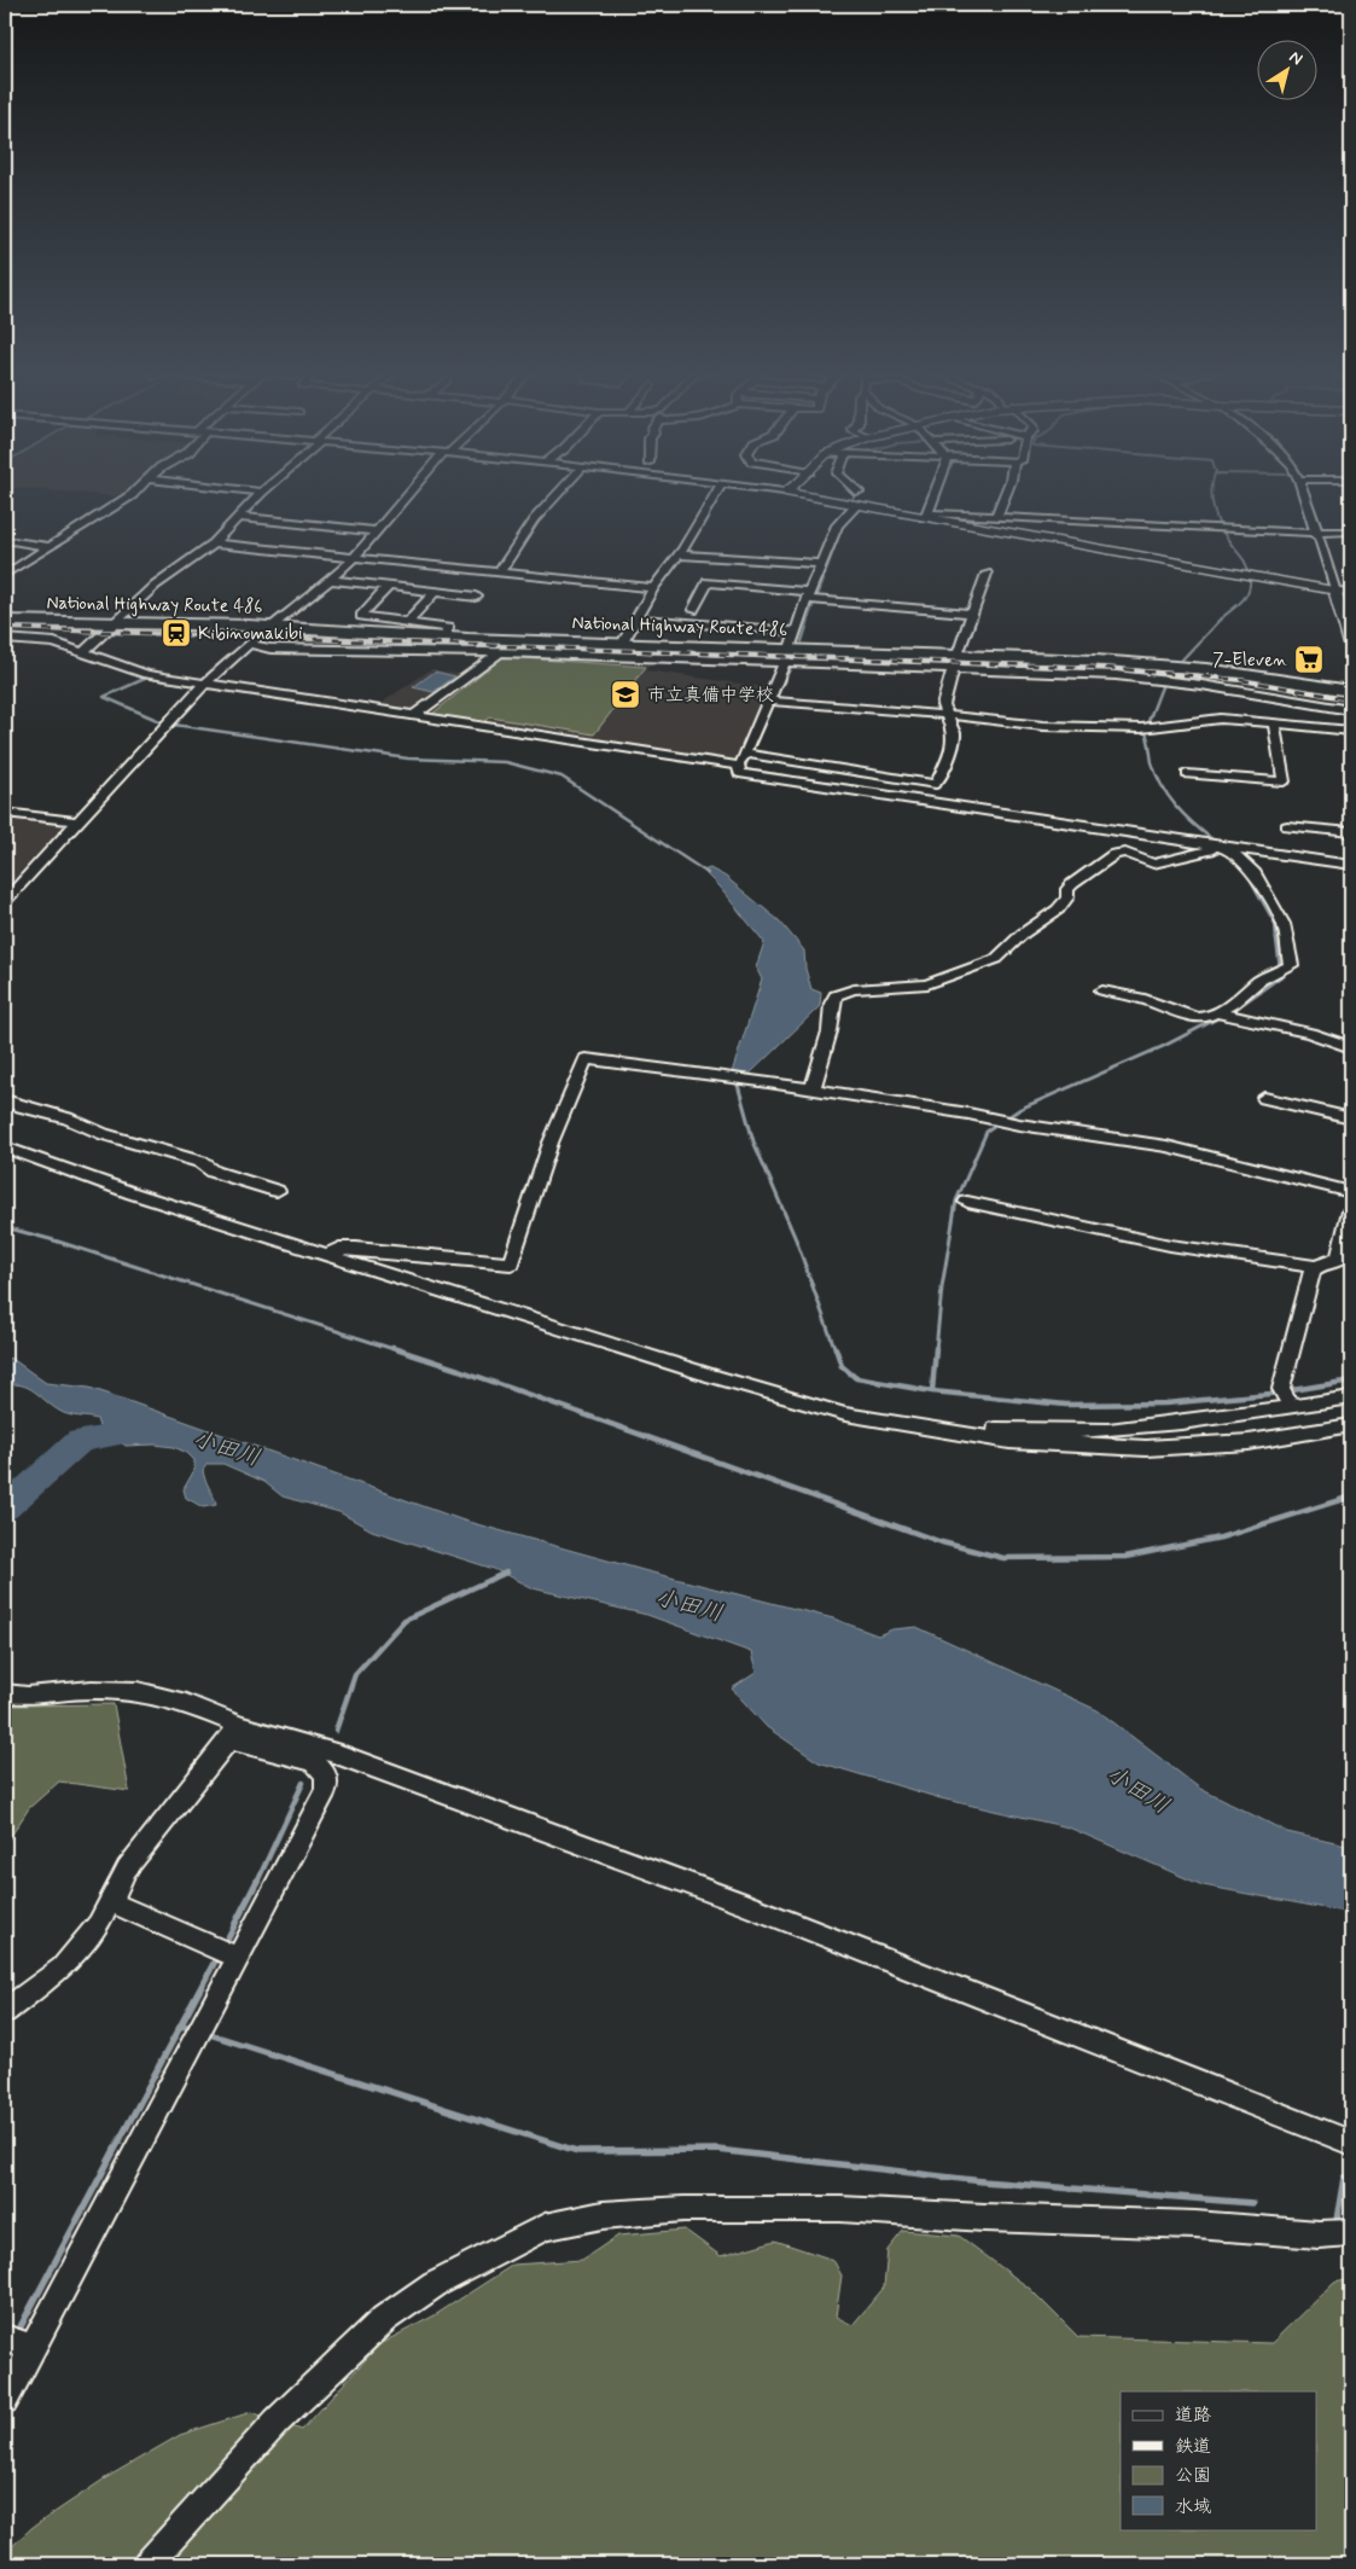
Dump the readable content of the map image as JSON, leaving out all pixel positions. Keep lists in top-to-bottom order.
{
  "streets": {
    "highway": ["National Highway Route 486"]
  },
  "water": ["小田川"],
  "places": {
    "station": ["Kibinomakibi"],
    "supermarket": ["7-Eleven"],
    "school or university": ["市立真備中学校"]
  },
  "legend": [
    "道路",
    "鉄道",
    "公園",
    "水域"
  ],
  "north": "top right"
}
